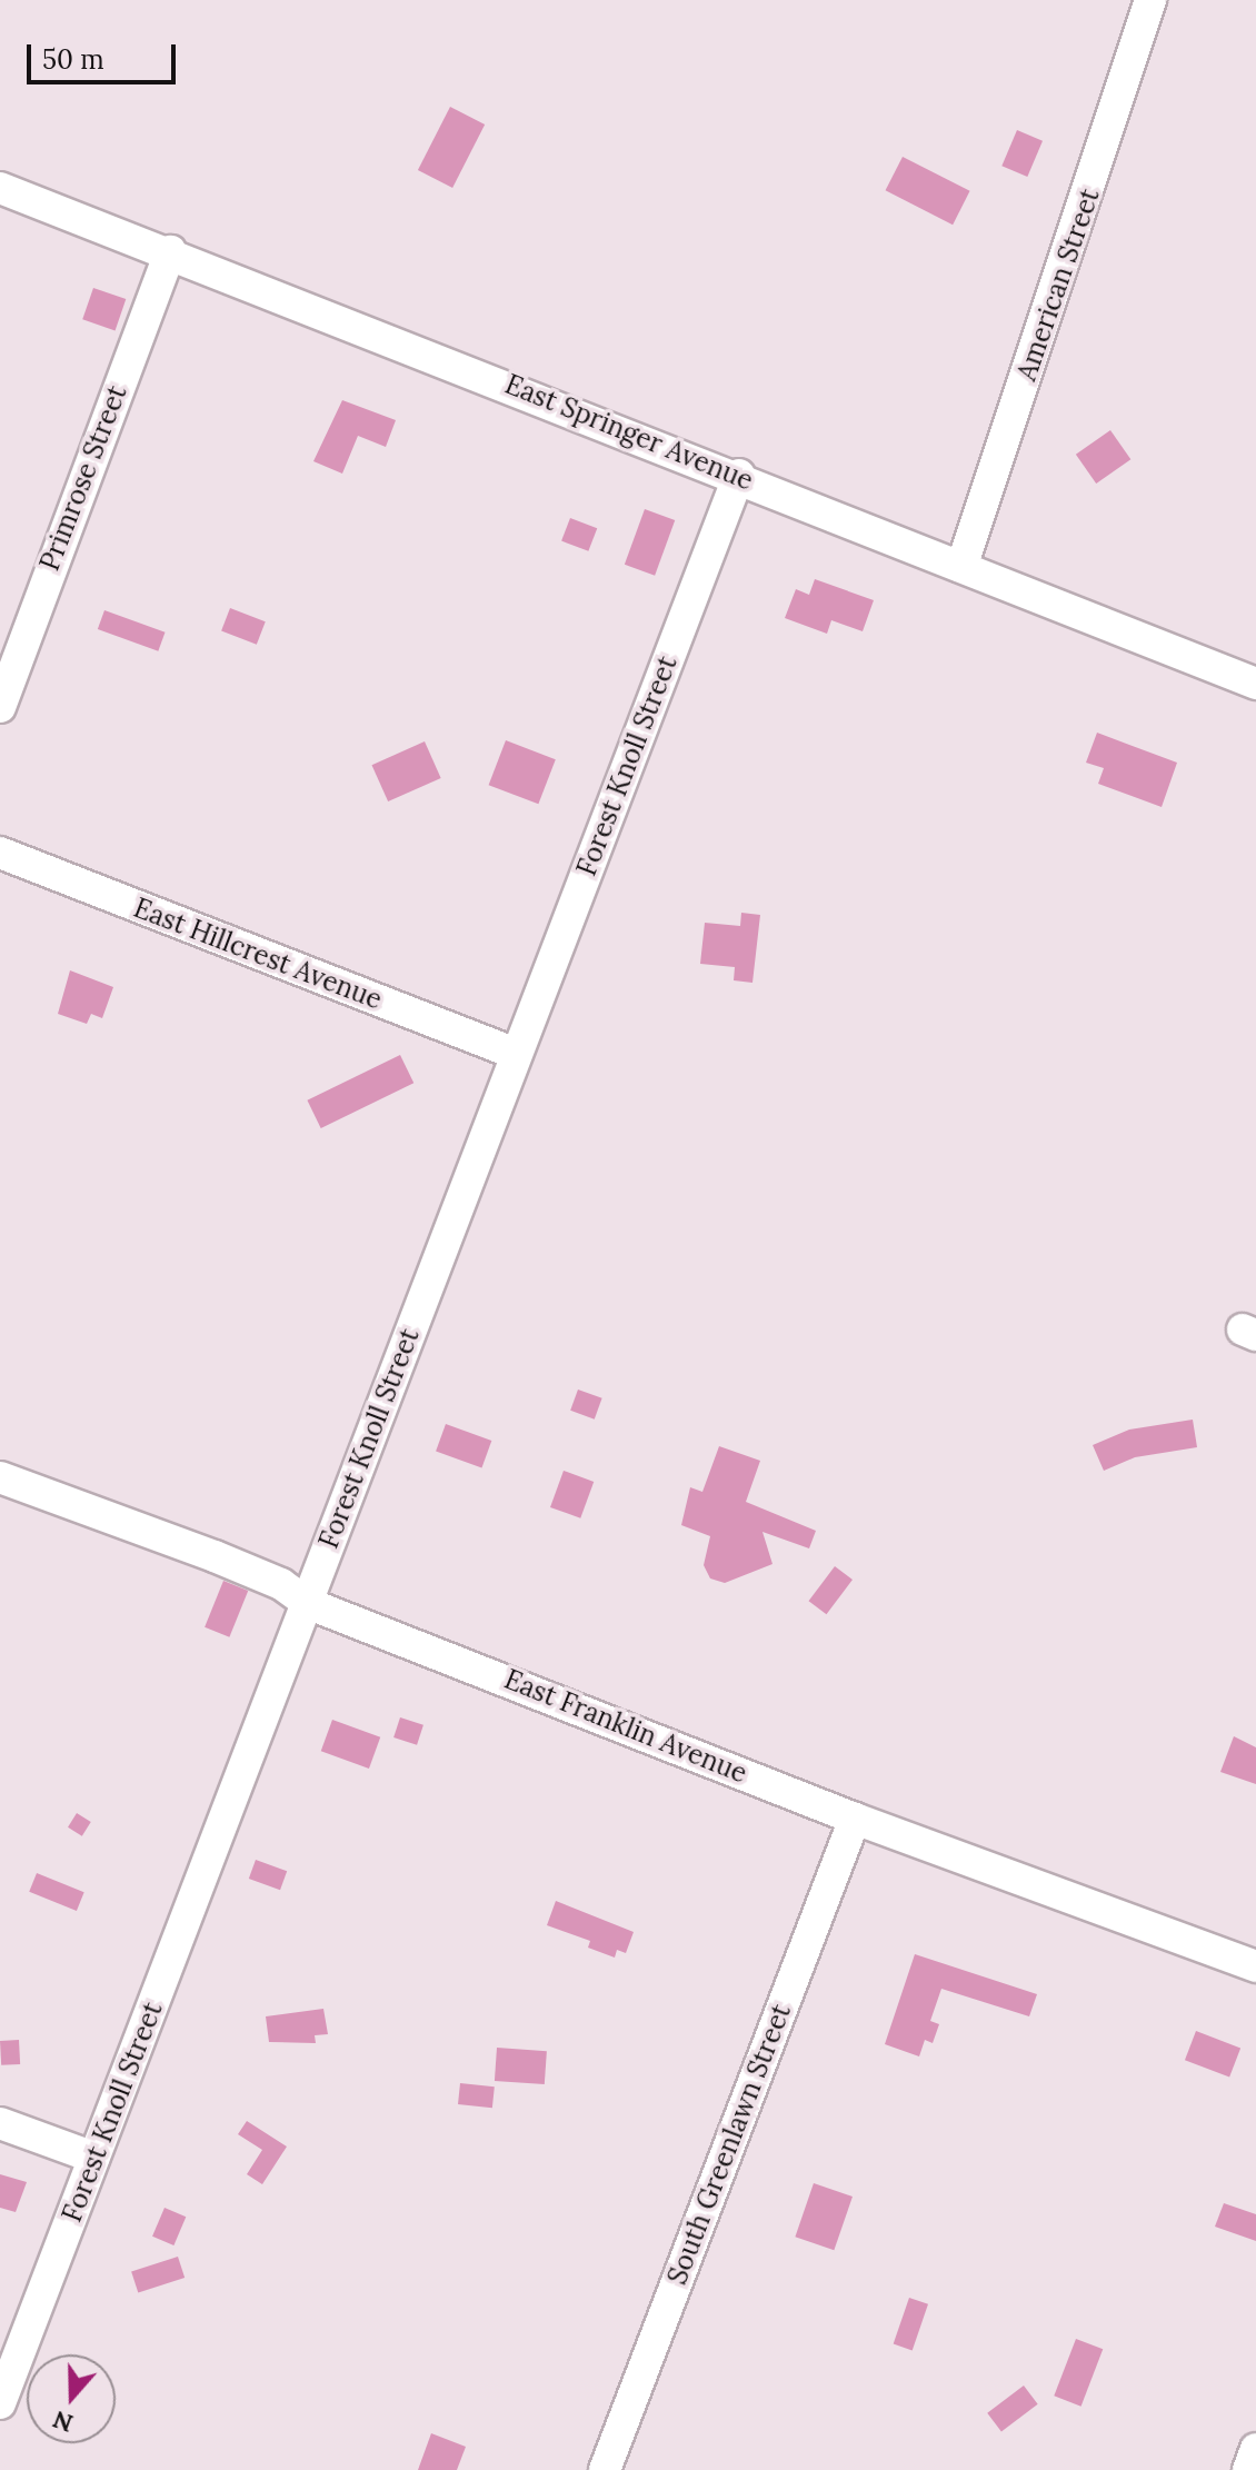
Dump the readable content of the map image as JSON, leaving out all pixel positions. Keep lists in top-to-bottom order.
{
  "streets": {
    "street": [
      "American Street",
      "East Springer Avenue",
      "Primrose Street",
      "Forest Knoll Street",
      "East Hillcrest Avenue",
      "East Franklin Avenue",
      "South Greenlawn Street"
    ]
  },
  "crossings": [
    ["American Street", "East Springer Avenue"],
    ["East Springer Avenue", "Primrose Street"],
    ["East Springer Avenue", "Forest Knoll Street"],
    ["Forest Knoll Street", "East Hillcrest Avenue"],
    ["Forest Knoll Street", "East Franklin Avenue"],
    ["East Franklin Avenue", "South Greenlawn Street"]
  ],
  "scale_bar": "50 m",
  "north": "bottom"
}
